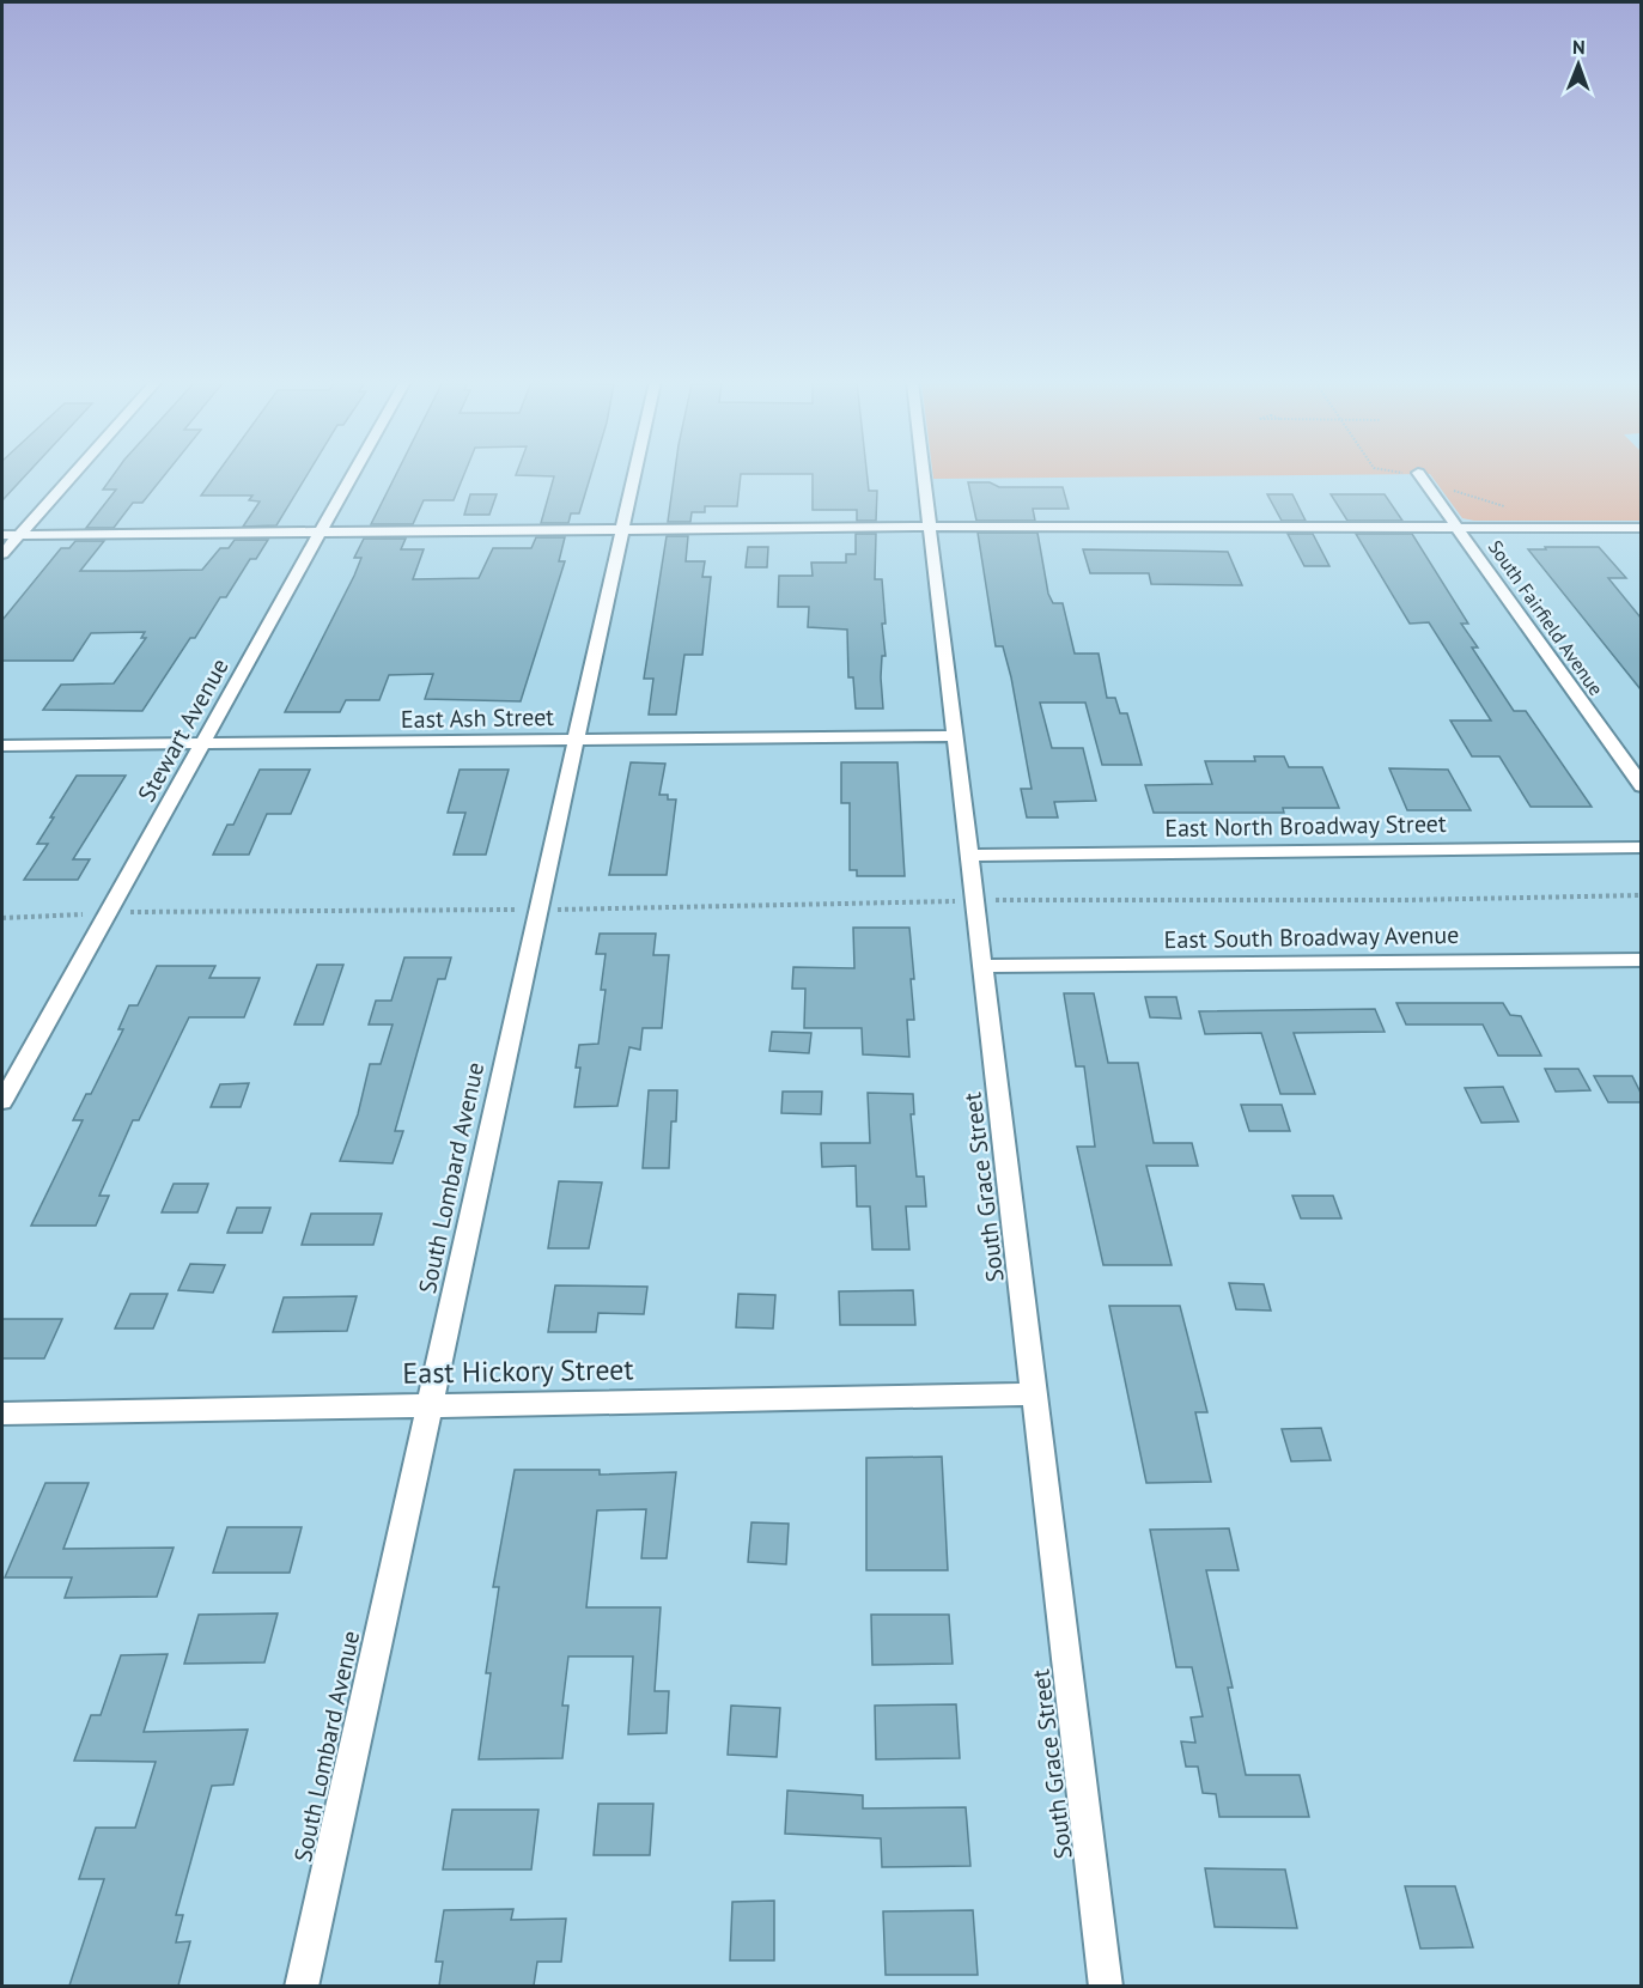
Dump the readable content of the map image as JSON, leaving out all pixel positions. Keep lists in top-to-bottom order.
{
  "streets": {
    "street": [
      "South Fairfield Avenue",
      "East Ash Street",
      "Stewart Avenue",
      "East North Broadway Street",
      "East South Broadway Avenue",
      "South Lombard Avenue",
      "South Grace Street",
      "East Hickory Street"
    ]
  },
  "crossings": [
    ["East Ash Street", "Stewart Avenue"],
    ["East Ash Street", "South Lombard Avenue"],
    ["East Ash Street", "South Grace Street"],
    ["East North Broadway Street", "South Grace Street"],
    ["East South Broadway Avenue", "South Grace Street"],
    ["South Lombard Avenue", "East Hickory Street"],
    ["South Grace Street", "East Hickory Street"]
  ],
  "north": "top"
}
